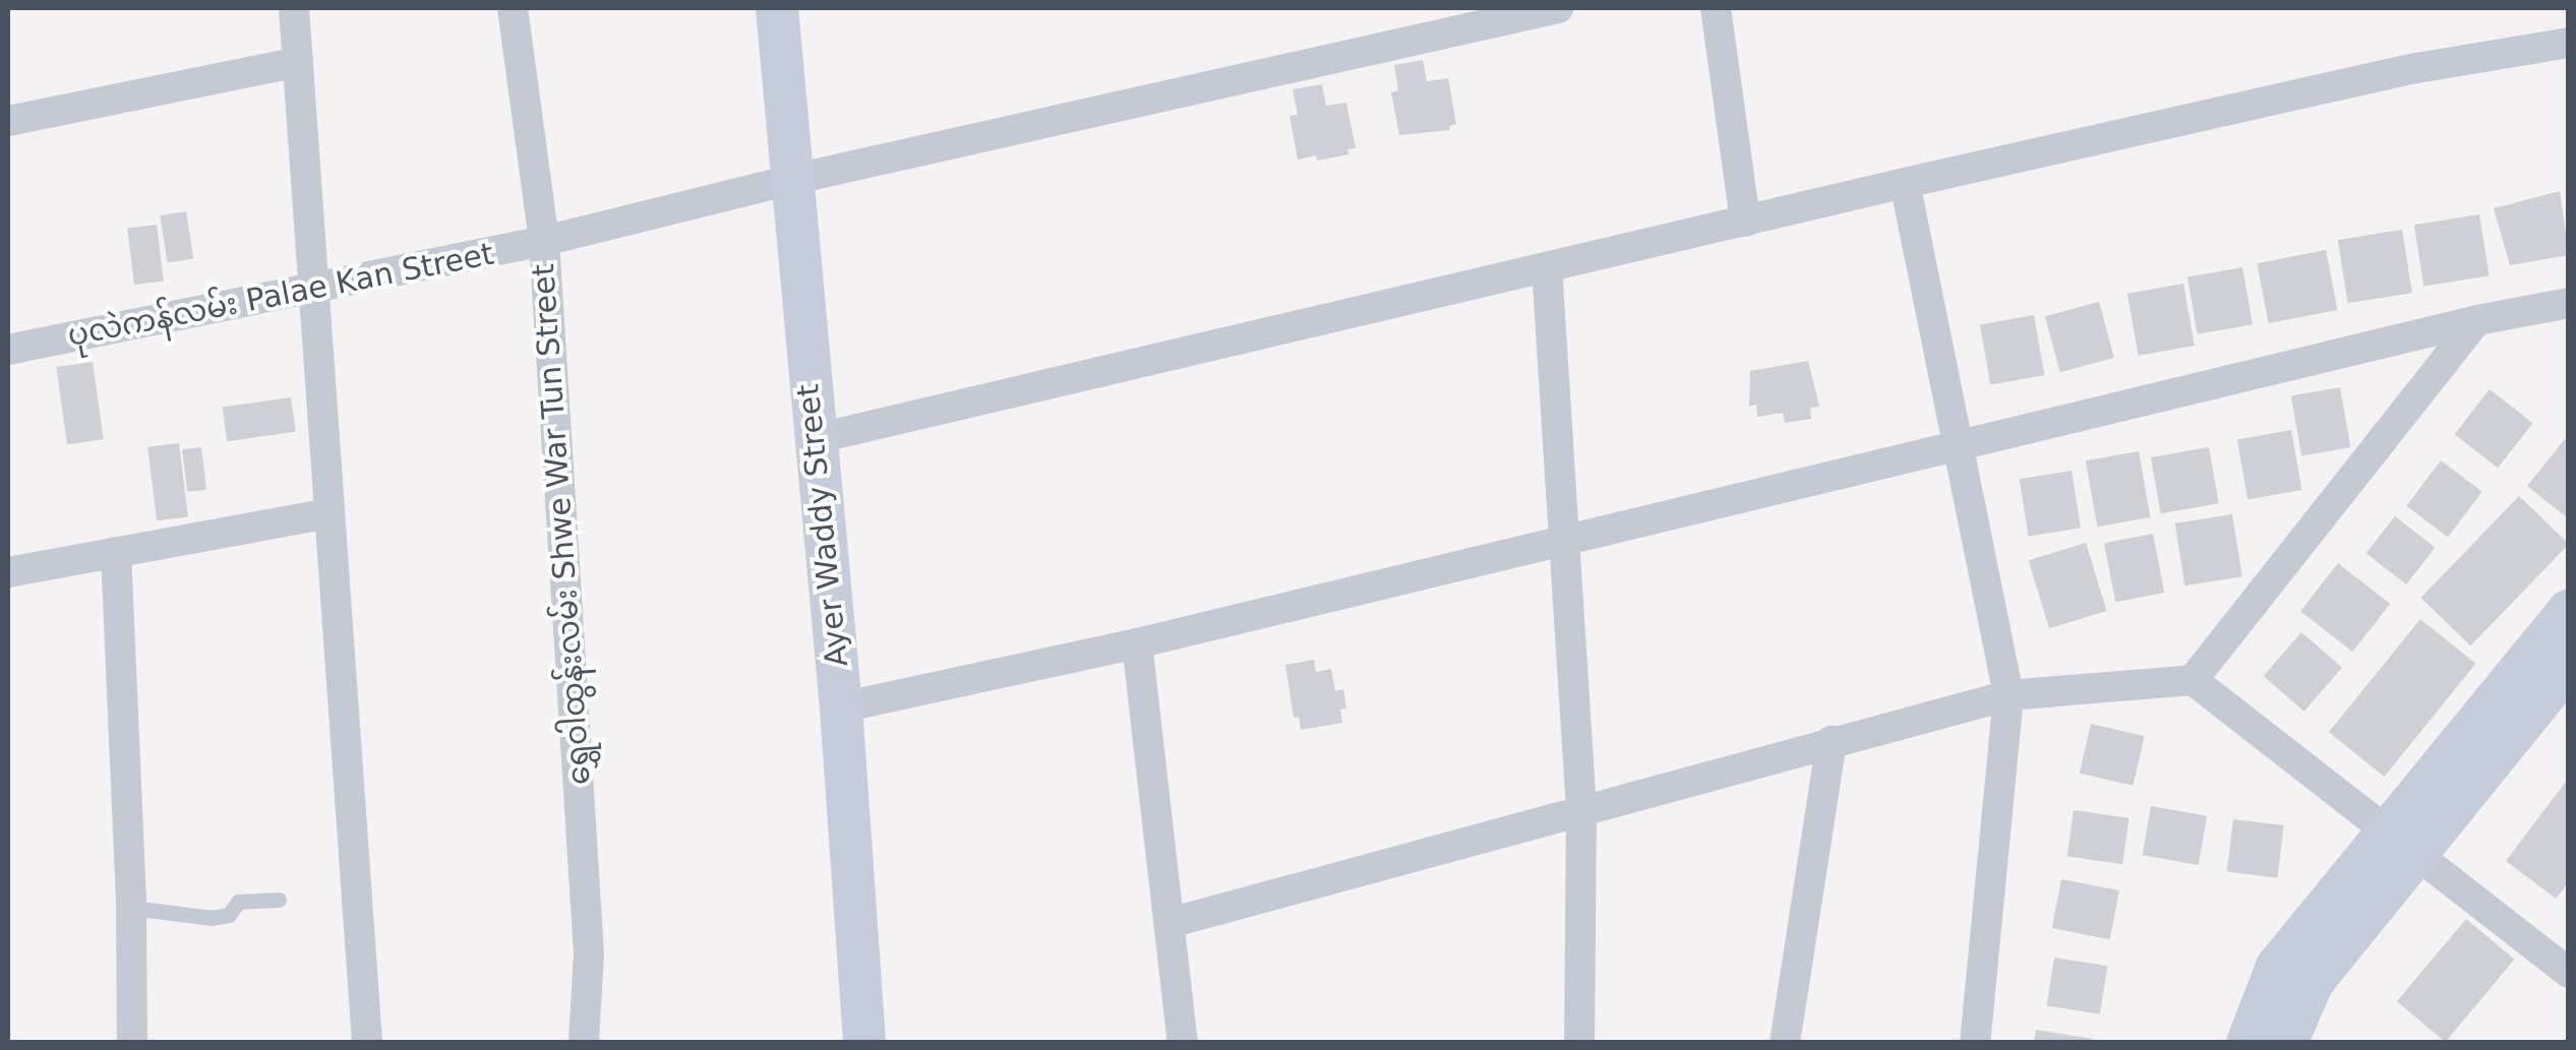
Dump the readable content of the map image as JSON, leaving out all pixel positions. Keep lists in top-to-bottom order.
{
  "streets": {
    "street": ["ပုလဲကန်လမ်း Palae Kan Street", "ရွှေဝါထွန်းလမ်း Shwe War Tun Street", "Ayer Waddy Street"]
  },
  "crossings": [
    ["ပုလဲကန်လမ်း Palae Kan Street", "ရွှေဝါထွန်းလမ်း Shwe War Tun Street"],
    ["ပုလဲကန်လမ်း Palae Kan Street", "Ayer Waddy Street"]
  ]
}
